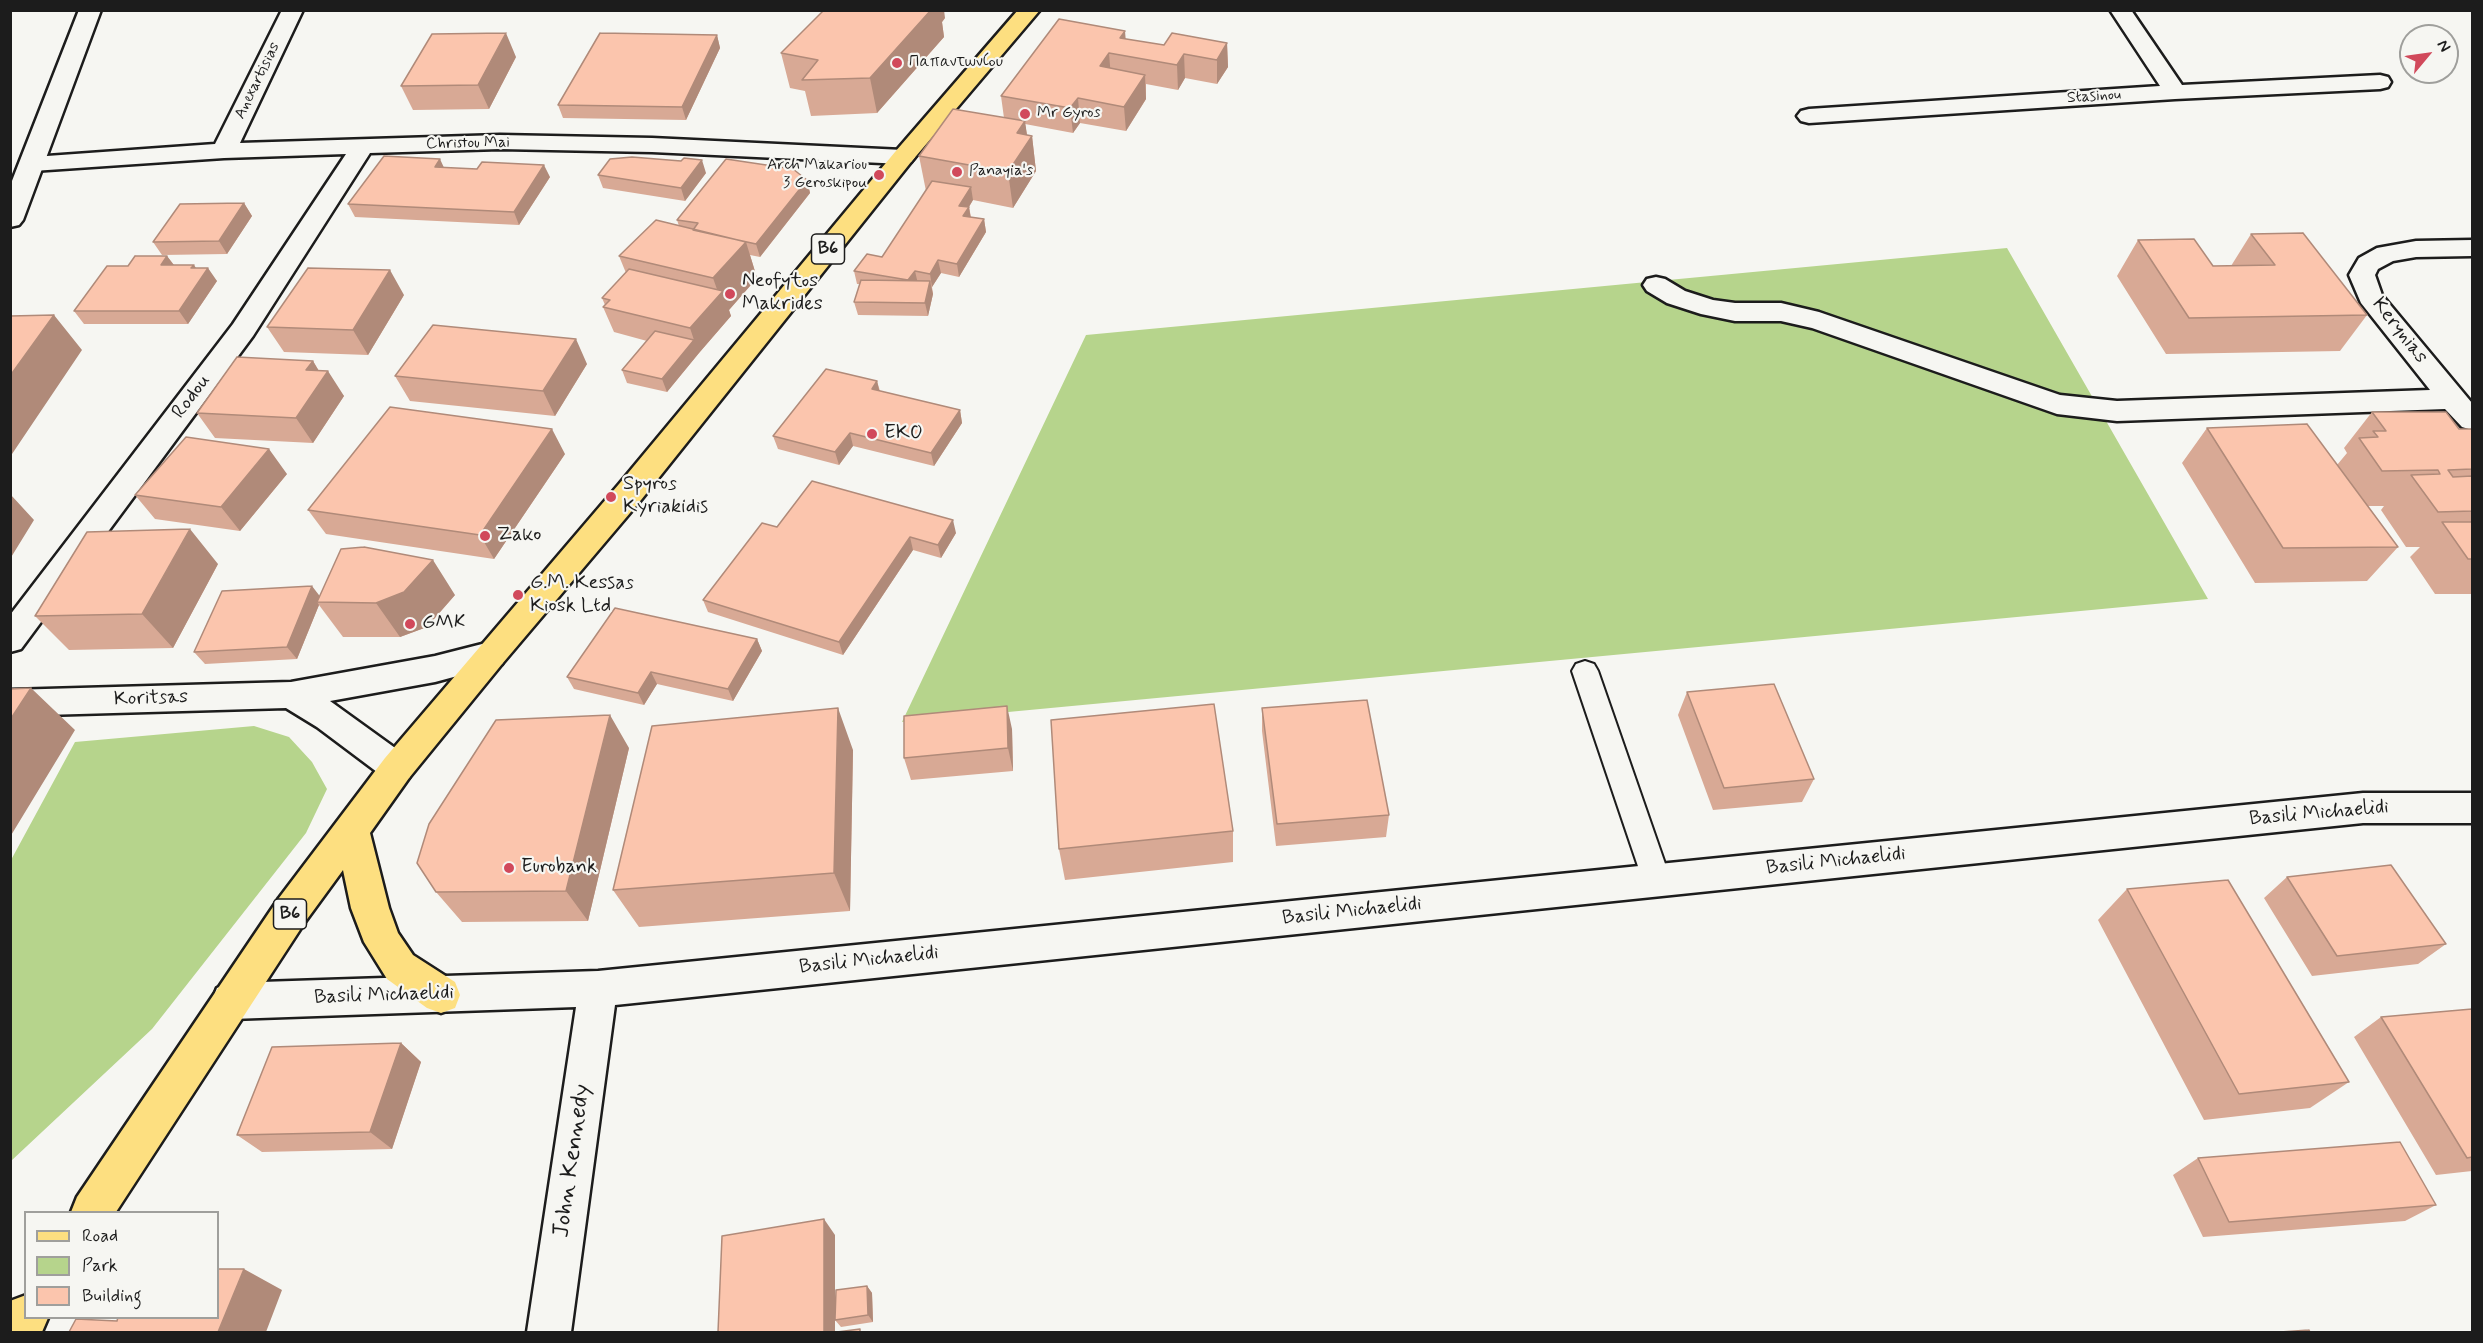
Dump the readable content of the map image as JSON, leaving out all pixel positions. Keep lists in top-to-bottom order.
{
  "streets": {
    "main road": ["B6"],
    "street": [
      "Anexartisias",
      "Stasinou",
      "Christou Mai",
      "Kerynias",
      "Rodou",
      "Koritsas",
      "Basili Michaelidi",
      "John Kennedy"
    ]
  },
  "crossings": [
    ["Anexartisias", "Christou Mai"],
    ["Christou Mai", "B6"],
    ["Christou Mai", "Rodou"],
    ["B6", "Koritsas"],
    ["B6", "Basili Michaelidi"],
    ["Basili Michaelidi", "John Kennedy"]
  ],
  "places": [
    "Παπαντωνίου",
    "Mr Gyros",
    "Panayia's",
    "Arch Makariou 3 Geroskipou",
    "Neofytos Makrides",
    "EKO",
    "Spyros Kyriakidis",
    "Zako",
    "G.M. Kessas Kiosk Ltd",
    "GMK",
    "Eurobank"
  ],
  "legend": ["Road", "Park", "Building"],
  "north": "top right"
}
